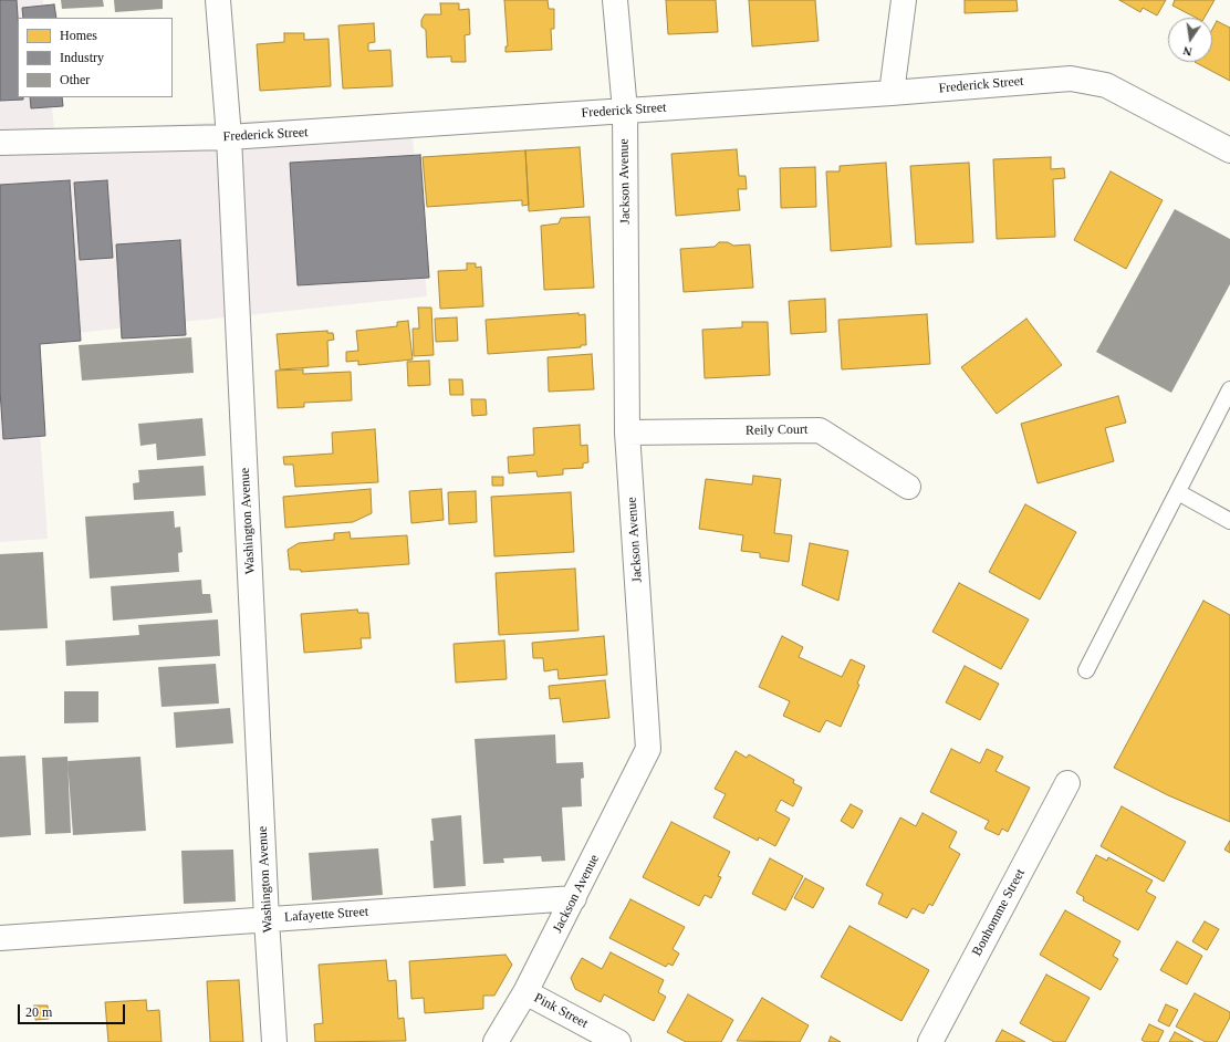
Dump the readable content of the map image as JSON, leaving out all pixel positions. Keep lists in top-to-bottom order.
{
  "streets": {
    "street": [
      "Frederick Street",
      "Jackson Avenue",
      "Reily Court",
      "Washington Avenue",
      "Bonhomme Street",
      "Lafayette Street",
      "Pink Street"
    ]
  },
  "crossings": [
    ["Frederick Street", "Jackson Avenue"],
    ["Frederick Street", "Washington Avenue"],
    ["Jackson Avenue", "Reily Court"],
    ["Jackson Avenue", "Lafayette Street"],
    ["Jackson Avenue", "Pink Street"],
    ["Washington Avenue", "Lafayette Street"]
  ],
  "legend": ["Homes", "Industry", "Other"],
  "scale_bar": "20 m",
  "north": "bottom"
}
